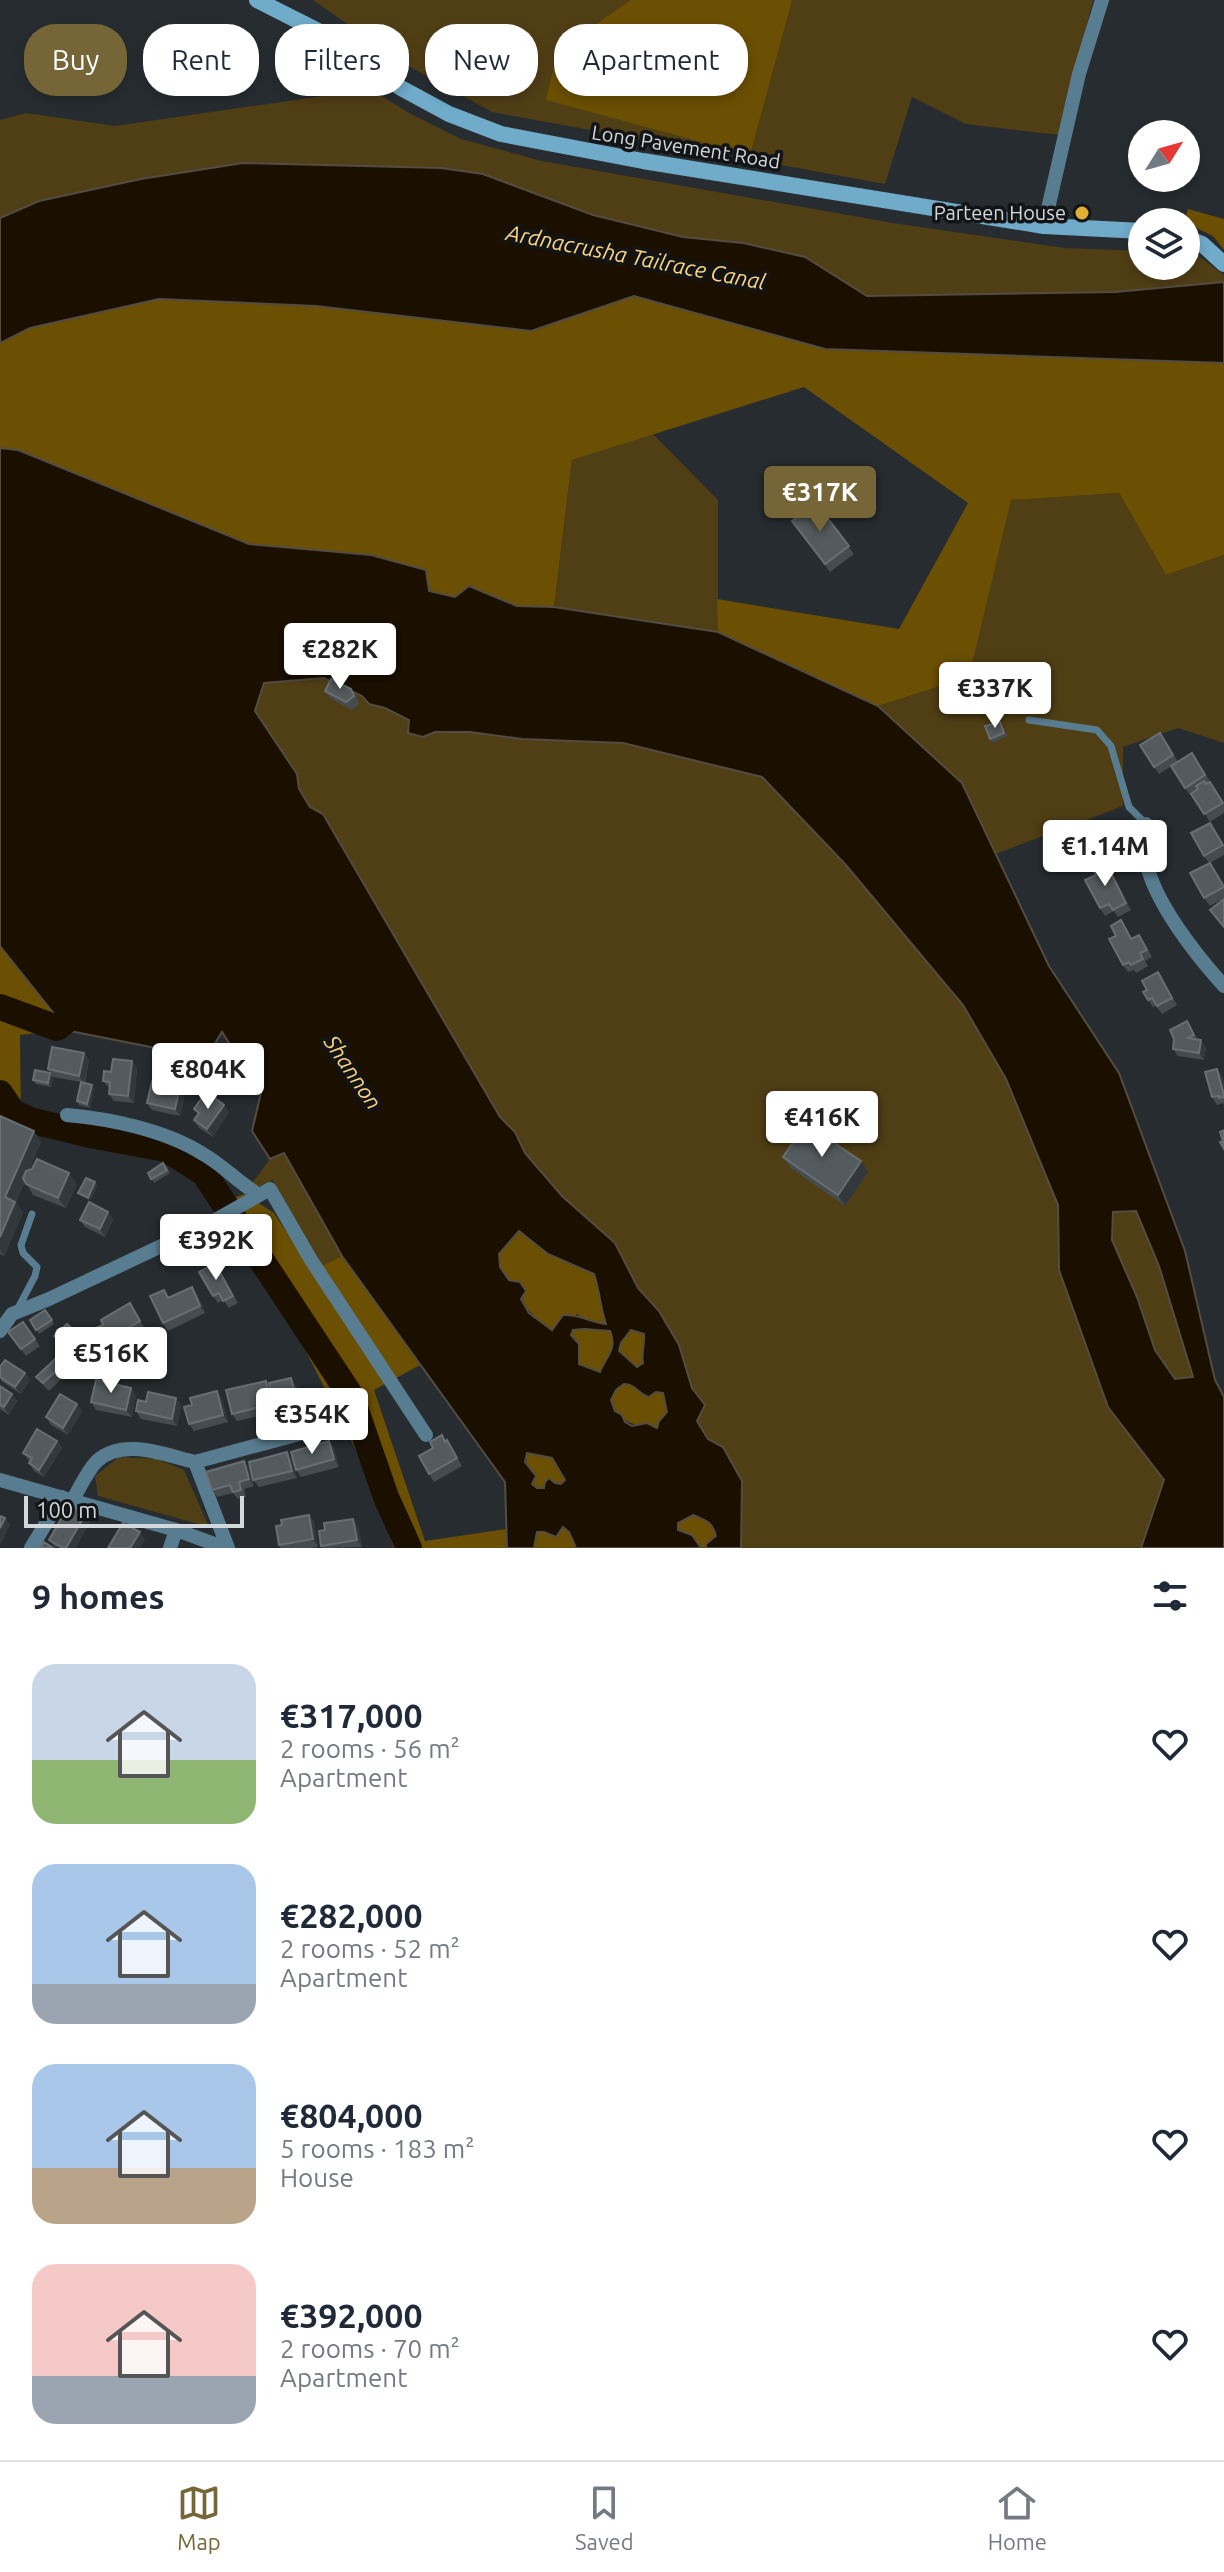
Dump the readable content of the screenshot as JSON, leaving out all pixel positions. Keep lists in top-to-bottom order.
{
  "streets": {
    "main road": ["Long Pavement Road"]
  },
  "water": ["Ardnacrusha Tailrace Canal", "Shannon"],
  "places": ["Parteen House"],
  "scale_bar": "100 m",
  "north": "top right",
  "page": {
    "chip": [
      "Buy",
      "Rent",
      "Filters",
      "New",
      "Apartment"
    ],
    "price": [
      "€317K",
      "€282K",
      "€337K",
      "€1.14M",
      "€804K",
      "€416K",
      "€392K",
      "€516K",
      "€354K"
    ],
    "scale": "100 m",
    "heading": "9 homes",
    "list": [
      {
        "name": "€317,000",
        "note": "2 rooms · 56 m² · Apartment"
      },
      {
        "name": "€282,000",
        "note": "2 rooms · 52 m² · Apartment"
      },
      {
        "name": "€804,000",
        "note": "5 rooms · 183 m² · House"
      },
      {
        "name": "€392,000",
        "note": "2 rooms · 70 m² · Apartment"
      }
    ],
    "tabs": ["Map", "Saved", "Home"]
  }
}
